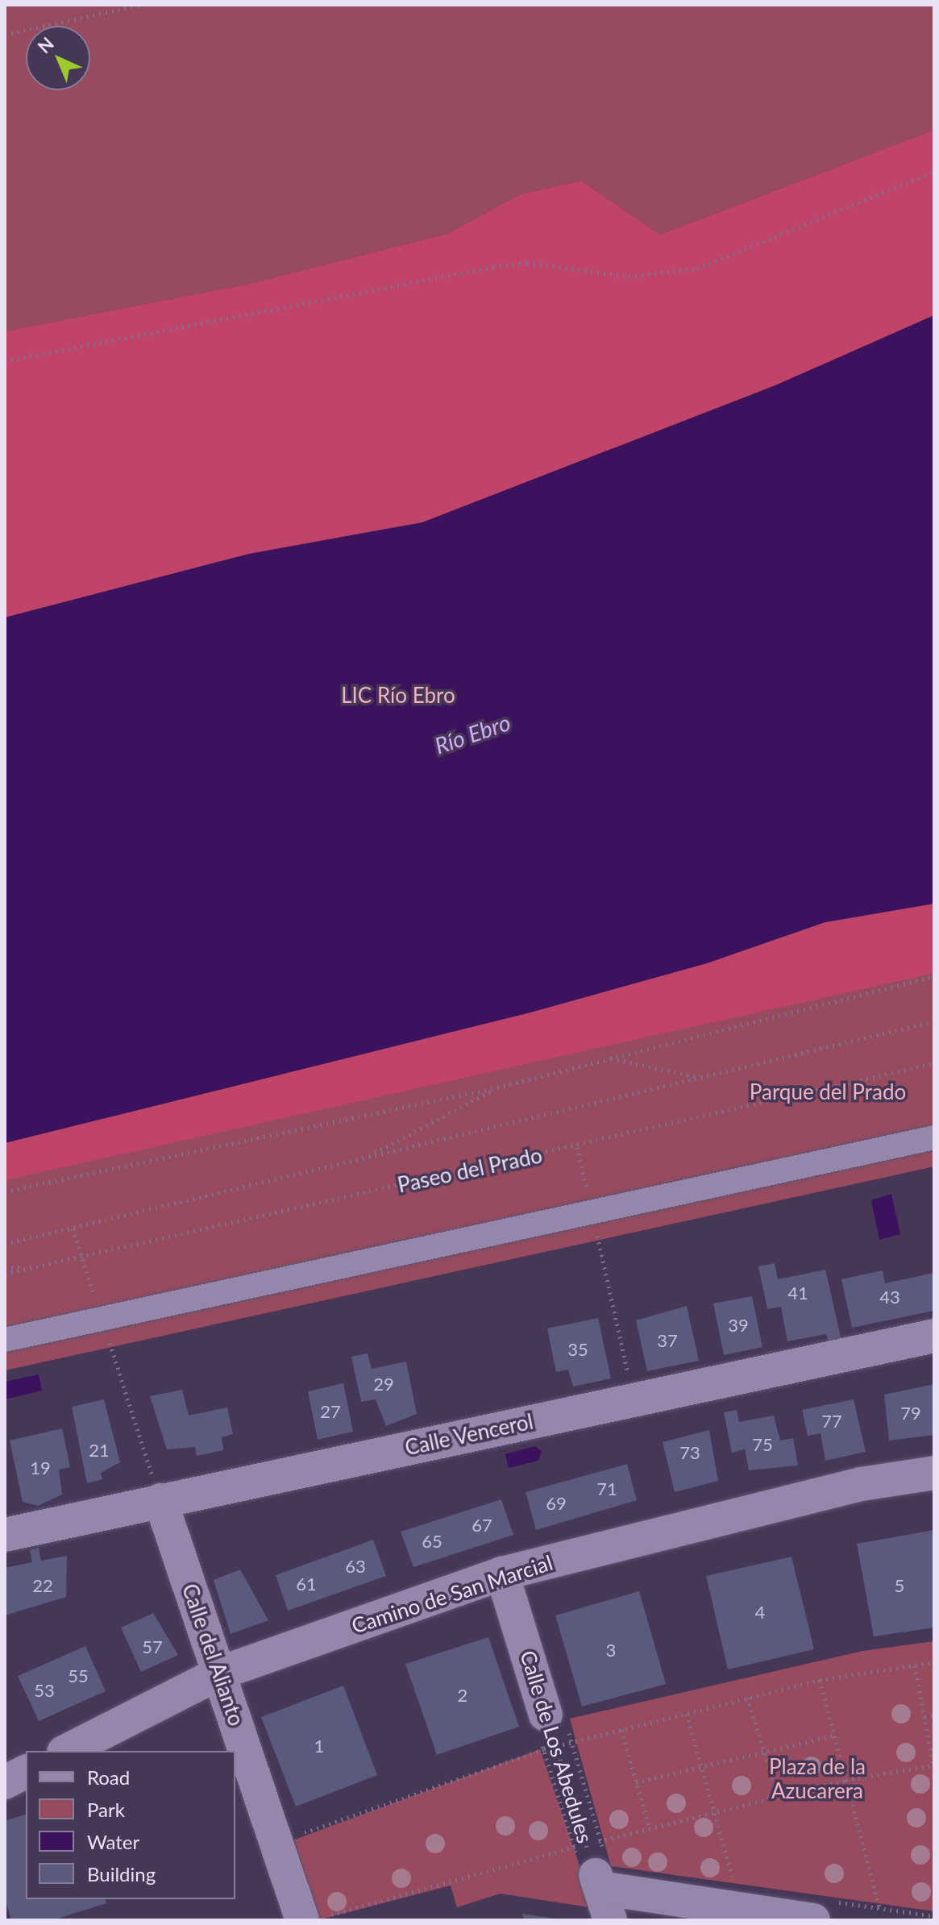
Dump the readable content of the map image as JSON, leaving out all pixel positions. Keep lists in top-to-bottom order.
{
  "streets": {
    "street": [
      "Calle Vencerol",
      "Camino de San Marcial",
      "Calle del Alianto",
      "Calle de Los Abedules"
    ],
    "path": ["Paseo del Prado"]
  },
  "crossings": [
    ["Calle Vencerol", "Calle del Alianto"],
    ["Camino de San Marcial", "Calle del Alianto"],
    ["Camino de San Marcial", "Calle de Los Abedules"]
  ],
  "water": ["Río Ebro"],
  "parks": ["LIC Río Ebro", "Parque del Prado", "Plaza de la Azucarera"],
  "house_numbers": [
    "41",
    "43",
    "39",
    "37",
    "35",
    "29",
    "27",
    "79",
    "77",
    "75",
    "21",
    "73",
    "19",
    "71",
    "69",
    "67",
    "65",
    "63",
    "61",
    "22",
    "5",
    "4",
    "57",
    "3",
    "55",
    "53",
    "2",
    "1"
  ],
  "legend": [
    "Road",
    "Park",
    "Water",
    "Building"
  ],
  "north": "top left"
}
